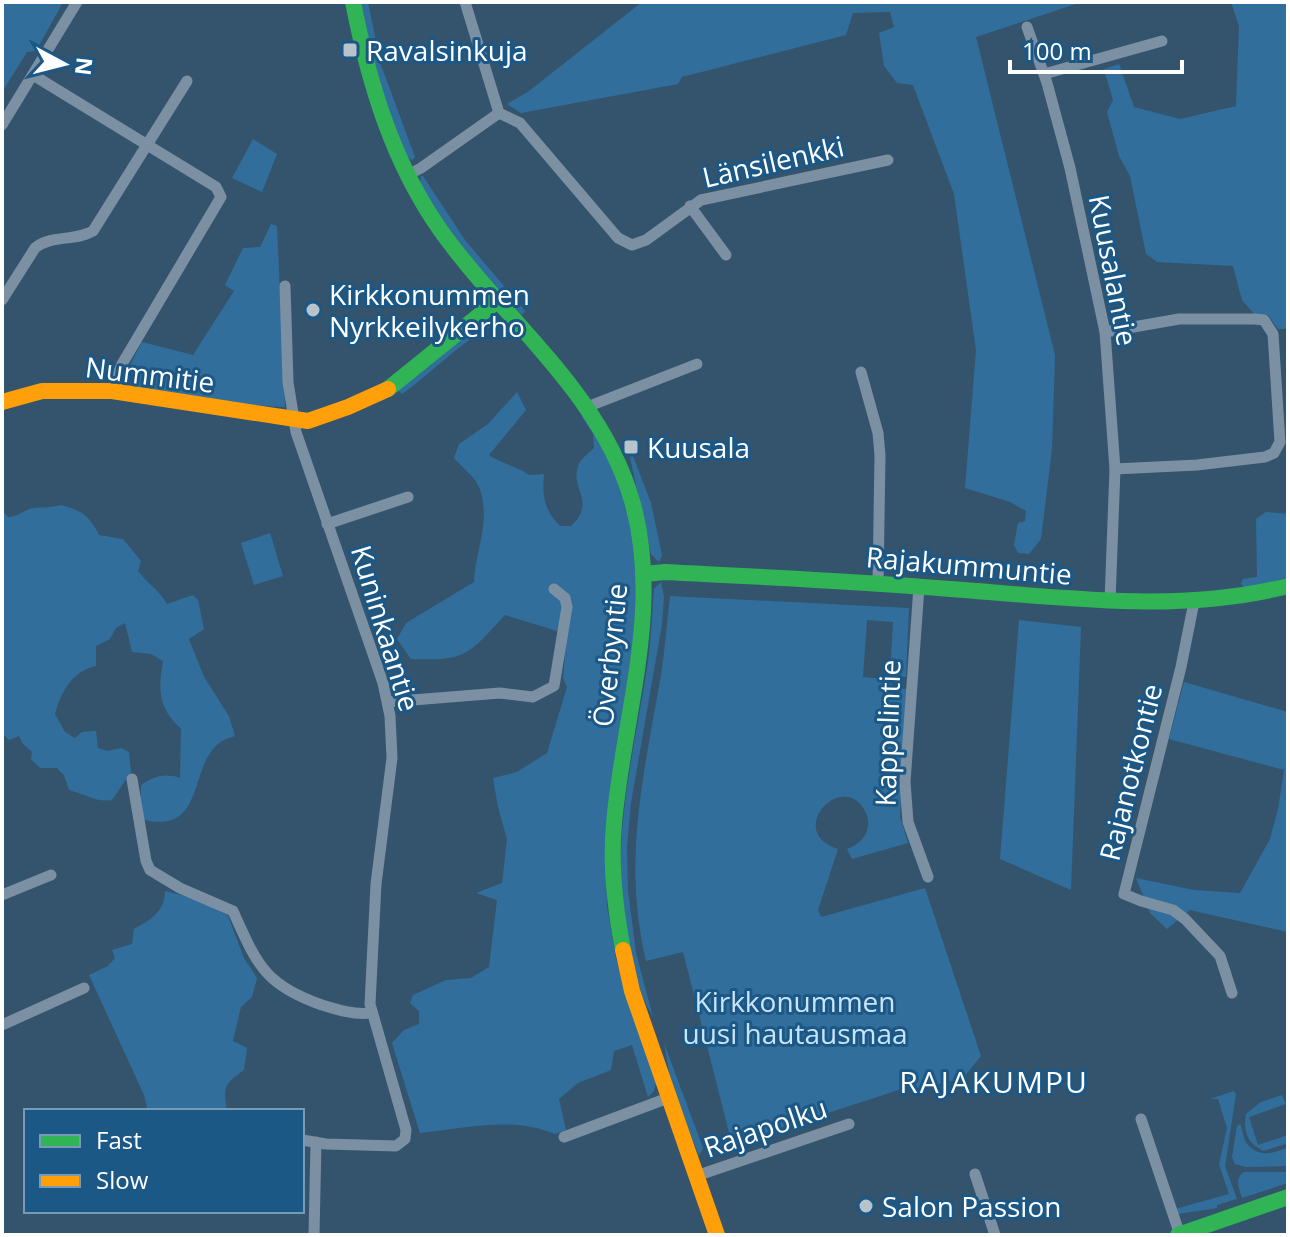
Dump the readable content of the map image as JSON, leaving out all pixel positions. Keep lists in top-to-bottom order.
{
  "streets": {
    "street": [
      "Länsilenkki",
      "Kuusalantie",
      "Nummitie",
      "Rajakummuntie",
      "Kuninkaantie",
      "Överbyntie",
      "Kappelintie",
      "Rajanotkontie",
      "Rajapolku"
    ]
  },
  "crossings": [
    ["Kuusalantie", "Rajakummuntie"],
    ["Nummitie", "Kuninkaantie"],
    ["Nummitie", "Överbyntie"],
    ["Rajakummuntie", "Överbyntie"],
    ["Rajakummuntie", "Kappelintie"],
    ["Rajakummuntie", "Rajanotkontie"],
    ["Överbyntie", "Rajapolku"]
  ],
  "districts": ["RAJAKUMPU"],
  "parks": ["Kirkkonummen uusi hautausmaa"],
  "places": {
    "transit": ["Ravalsinkuja", "Kuusala"],
    "other": ["Kirkkonummen Nyrkkeilykerho", "Salon Passion"]
  },
  "legend": ["Fast", "Slow"],
  "scale_bar": "100 m",
  "north": "right"
}
